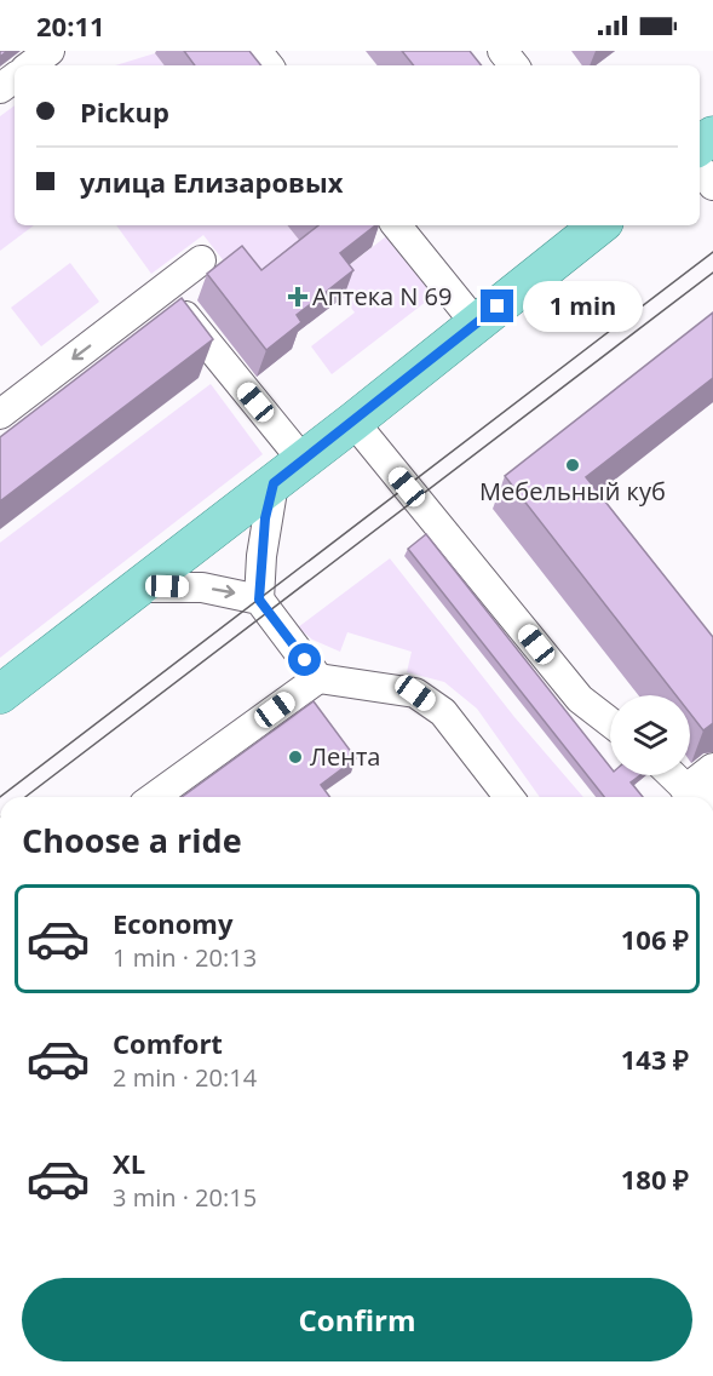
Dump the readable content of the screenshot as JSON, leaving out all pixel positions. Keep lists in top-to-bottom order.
{
  "places": {
    "health": ["Аптека N 69"],
    "other": ["Мебельный куб", "Лента"]
  },
  "page": {
    "status": "20:11",
    "banner": ["Pickup", "улица Елизаровых"],
    "bubble": "1 min",
    "heading": "Choose a ride",
    "list": [
      {
        "name": "Economy",
        "note": "1 min · 20:13",
        "value": "106 ₽"
      },
      {
        "name": "Comfort",
        "note": "2 min · 20:14",
        "value": "143 ₽"
      },
      {
        "name": "XL",
        "note": "3 min · 20:15",
        "value": "180 ₽"
      }
    ],
    "buttons": "Confirm"
  }
}
